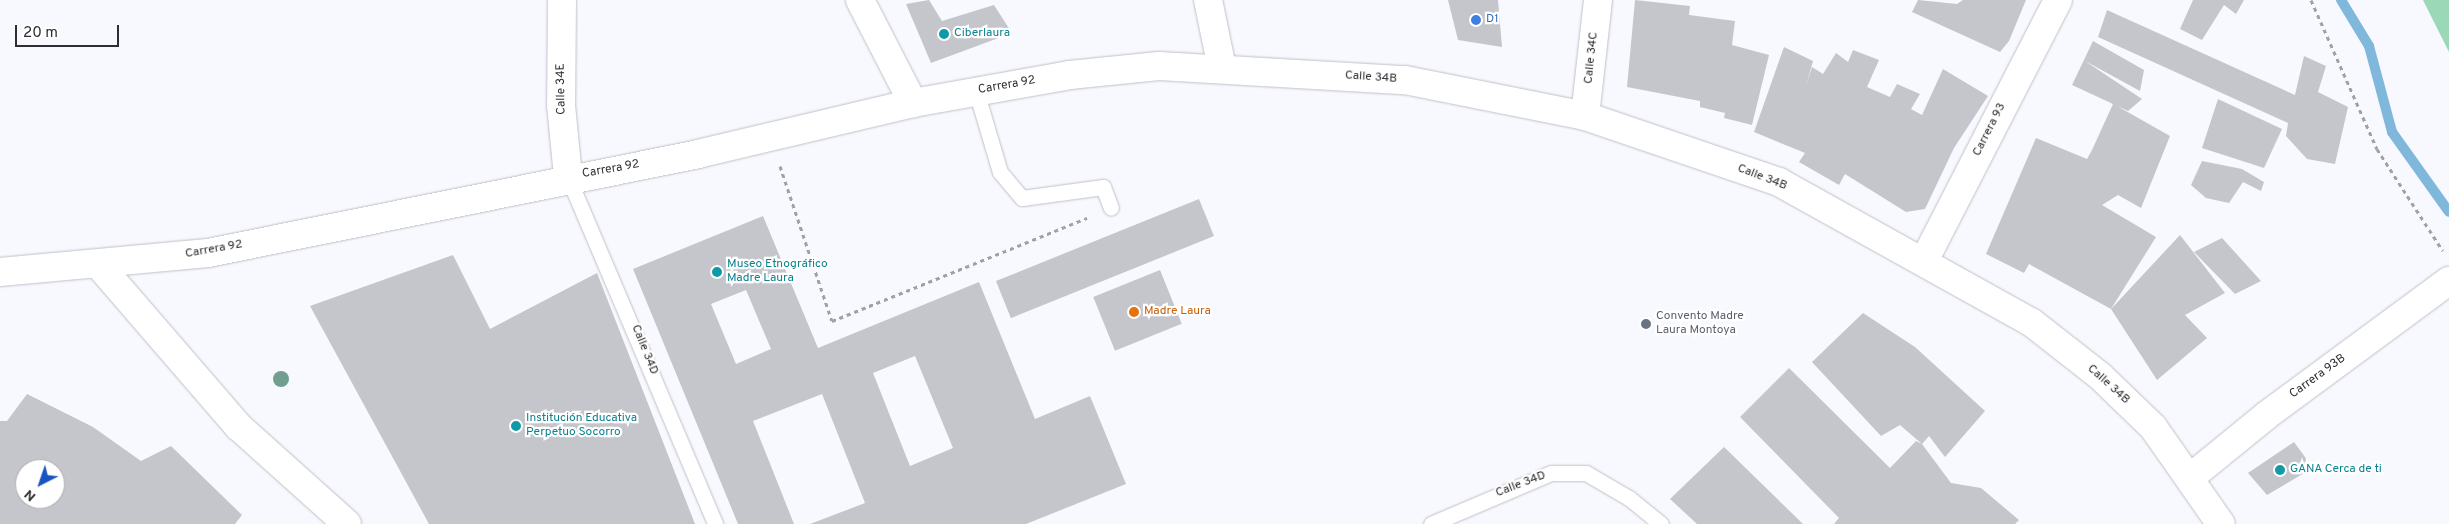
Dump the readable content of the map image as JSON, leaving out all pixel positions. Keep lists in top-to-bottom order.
{
  "streets": {
    "street": [
      "Calle 34C",
      "Calle 34B",
      "Carrera 92",
      "Calle 34E",
      "Carrera 93",
      "Carrera 93B"
    ],
    "lane": ["Calle 34D"]
  },
  "crossings": [
    ["Calle 34C", "Calle 34B"],
    ["Calle 34B", "Carrera 92"],
    ["Calle 34B", "Carrera 93"],
    ["Calle 34B", "Carrera 93B"],
    ["Carrera 92", "Calle 34E"],
    ["Carrera 92", "Calle 34D"],
    ["Calle 34E", "Calle 34D"]
  ],
  "places": [
    "D1",
    "Ciberlaura",
    "Museo Etnográfico Madre Laura",
    "Madre Laura",
    "Convento Madre Laura Montoya",
    "Institución Educativa Perpetuo Socorro",
    "GANA Cerca de ti"
  ],
  "scale_bar": "20 m",
  "north": "bottom left"
}
